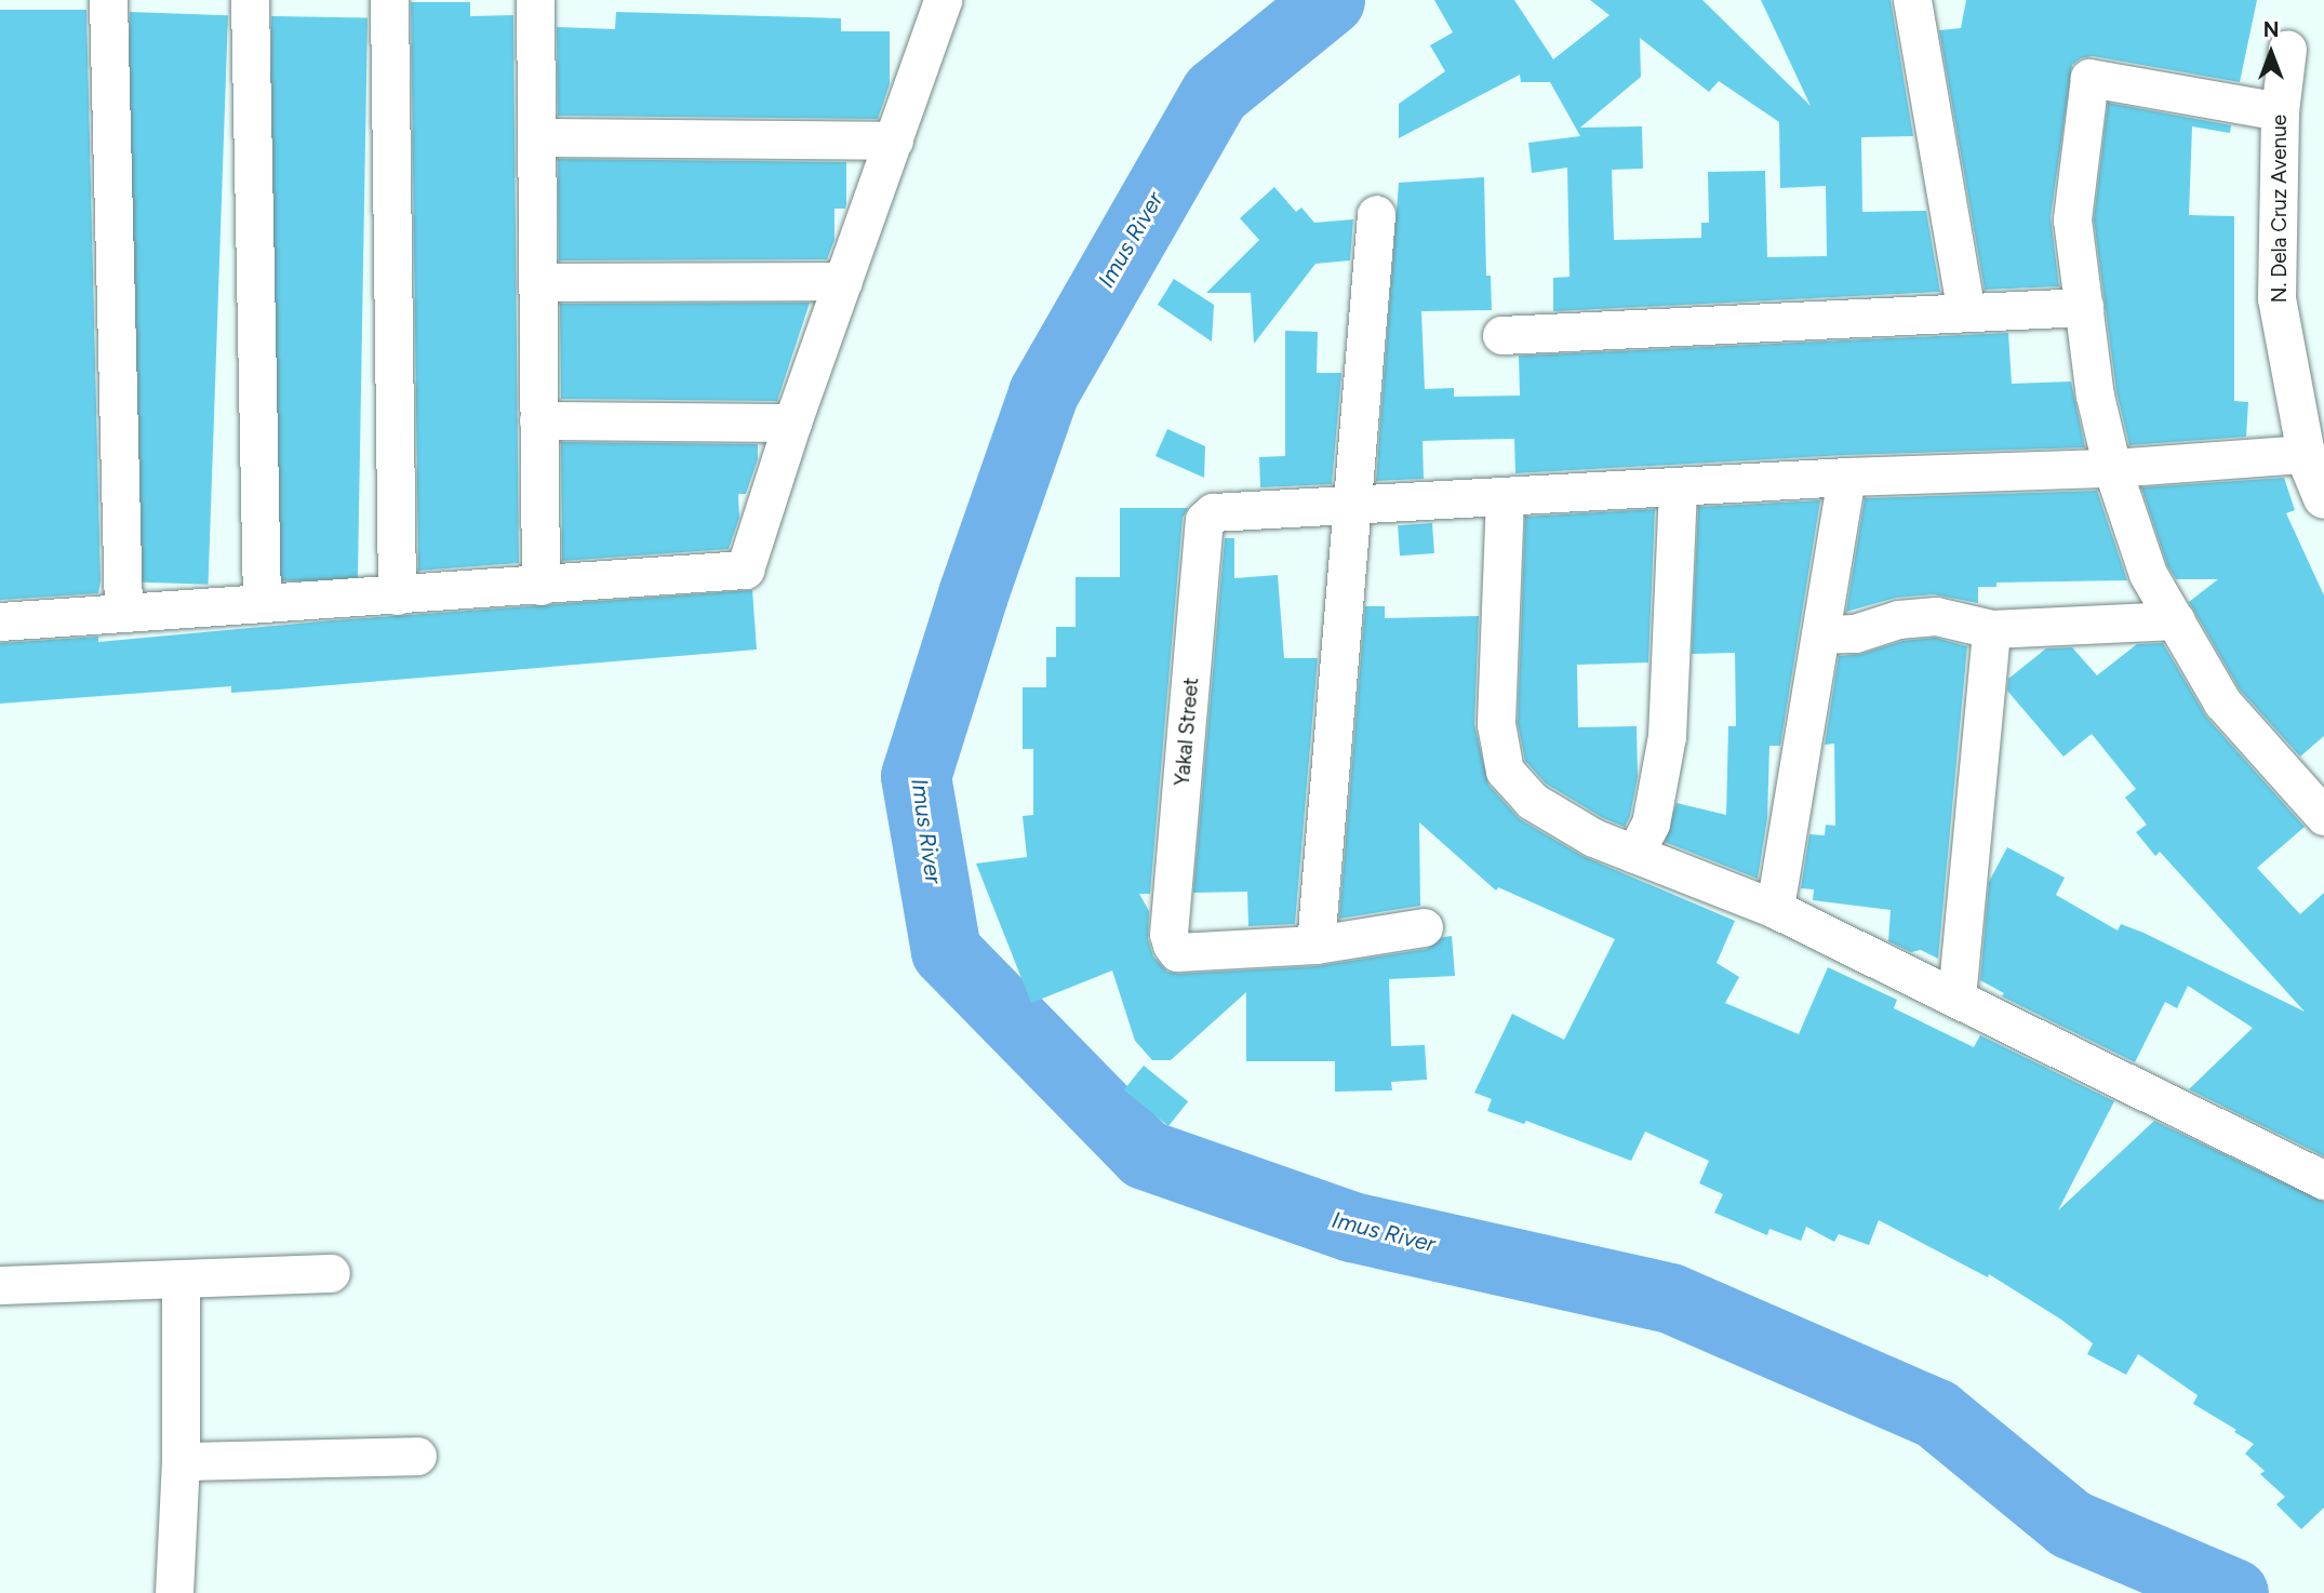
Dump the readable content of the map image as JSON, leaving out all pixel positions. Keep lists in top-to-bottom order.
{
  "streets": {
    "street": ["N. Dela Cruz Avenue", "Yakal Street"]
  },
  "water": ["Imus River"],
  "north": "top"
}
